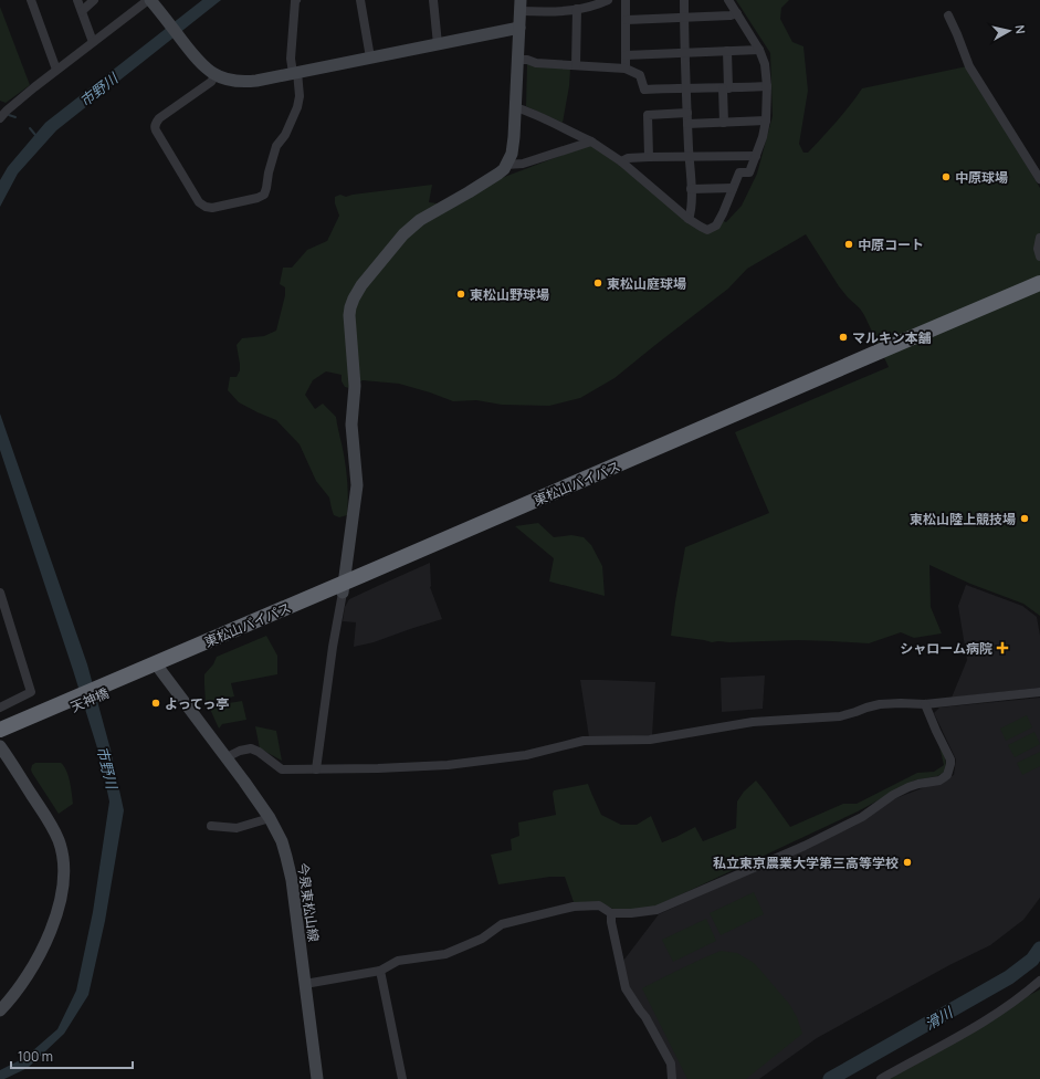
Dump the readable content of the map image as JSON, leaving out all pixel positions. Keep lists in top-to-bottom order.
{
  "streets": {
    "highway": ["東松山バイパス", "天神橋"],
    "street": ["今泉東松山線"]
  },
  "crossings": [
    ["東松山バイパス", "天神橋"],
    ["東松山バイパス", "今泉東松山線"]
  ],
  "water": ["市野川", "滑川"],
  "places": {
    "other": [
      "中原球場",
      "中原コート",
      "東松山庭球場",
      "東松山野球場",
      "マルキン本舗",
      "東松山陸上競技場",
      "よってっ亭",
      "私立東京農業大学第三高等学校"
    ],
    "health": ["シャローム病院"]
  },
  "scale_bar": "100 m",
  "north": "right"
}
